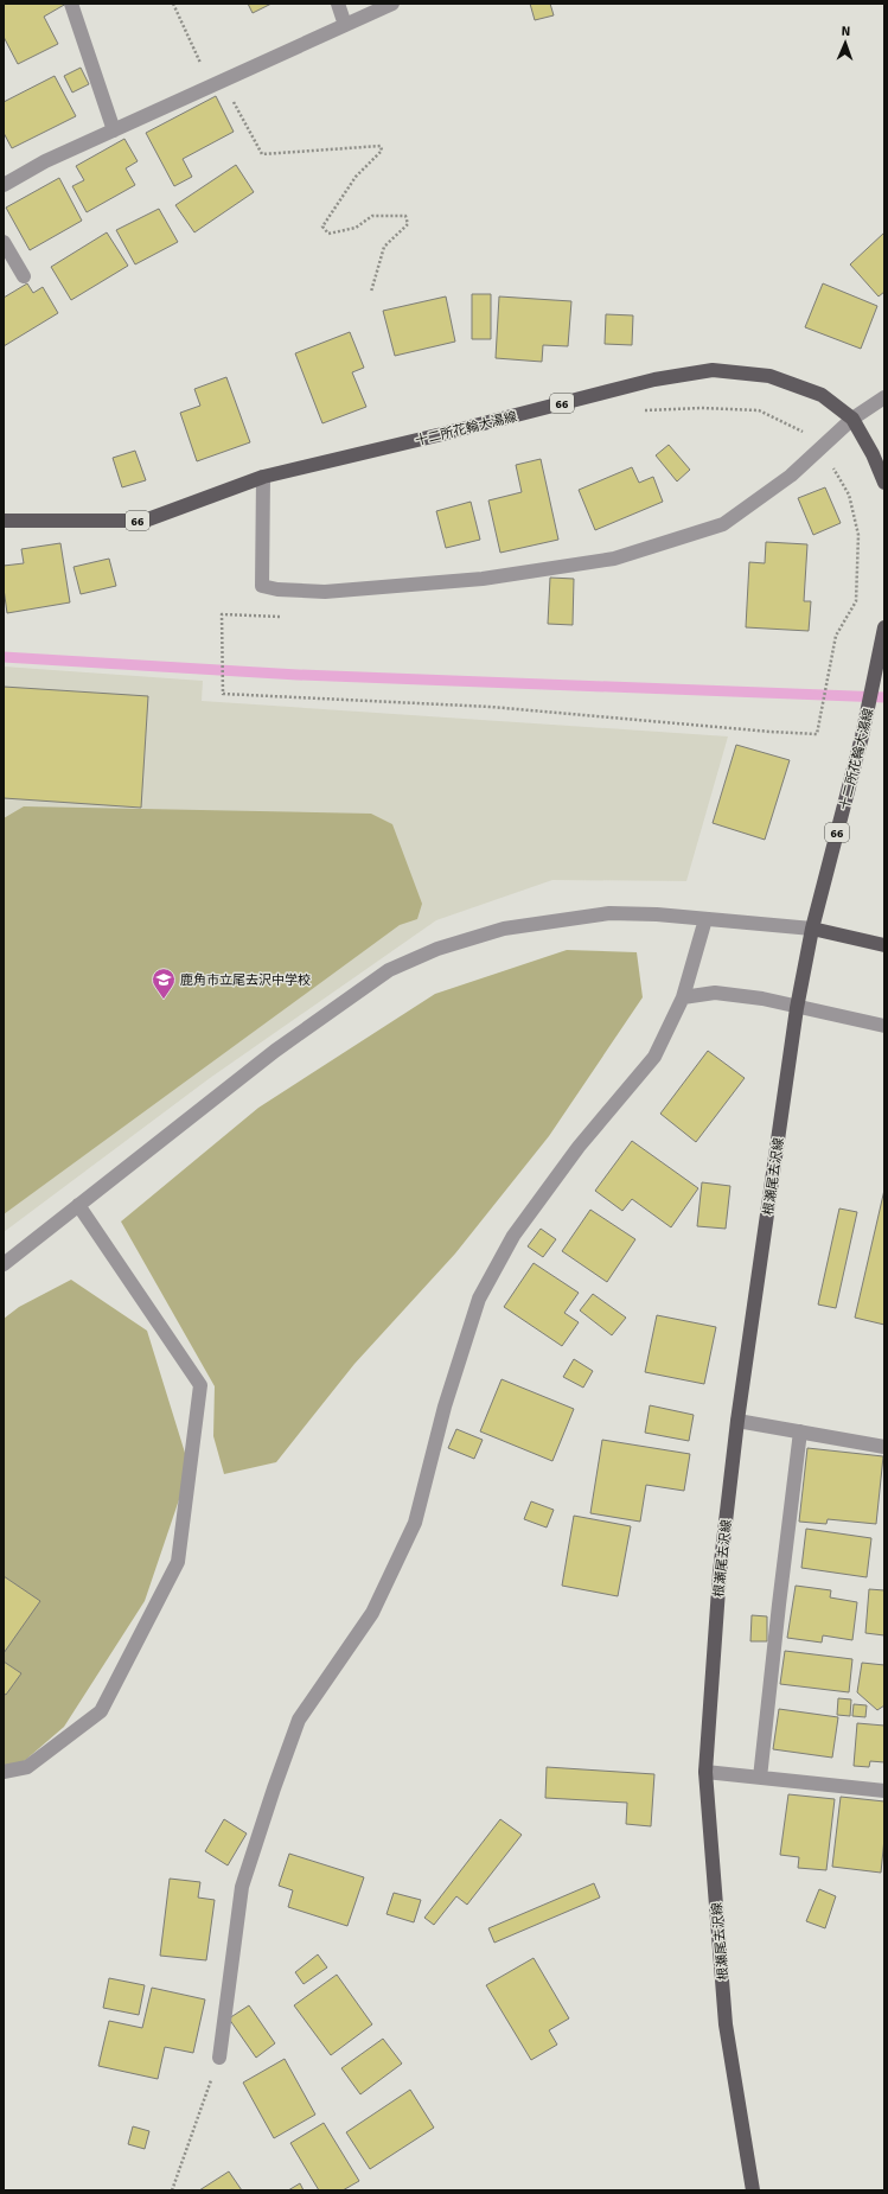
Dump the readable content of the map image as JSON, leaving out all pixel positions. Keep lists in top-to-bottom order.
{
  "streets": {
    "main road": ["66", "十二所花輪大湯線", "根瀬尾去沢線"]
  },
  "crossings": [
    ["十二所花輪大湯線", "根瀬尾去沢線"]
  ],
  "places": {
    "school or university": ["鹿角市立尾去沢中学校"]
  },
  "north": "top"
}
